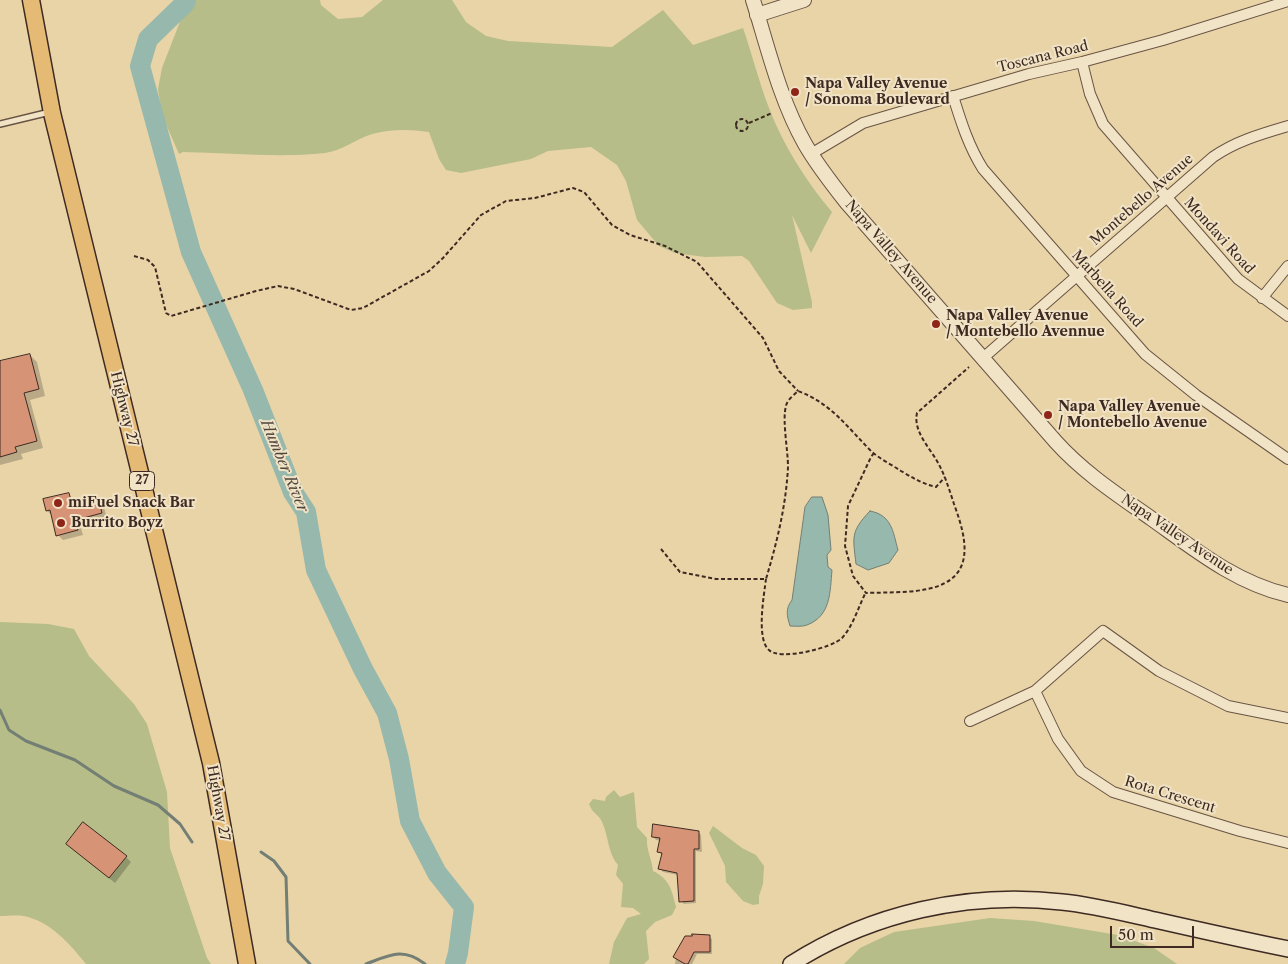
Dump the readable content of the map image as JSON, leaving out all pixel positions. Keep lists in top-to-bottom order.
{
  "streets": {
    "main road": ["Highway 27", "27"],
    "street": [
      "Toscana Road",
      "Montebello Avenue",
      "Mondavi Road",
      "Napa Valley Avenue",
      "Marbella Road",
      "Rota Crescent"
    ]
  },
  "crossings": [
    ["Toscana Road", "Mondavi Road"],
    ["Toscana Road", "Napa Valley Avenue"],
    ["Toscana Road", "Marbella Road"],
    ["Montebello Avenue", "Mondavi Road"],
    ["Montebello Avenue", "Napa Valley Avenue"],
    ["Montebello Avenue", "Marbella Road"]
  ],
  "water": ["Humber River"],
  "places": [
    "Napa Valley Avenue / Sonoma Boulevard",
    "Napa Valley Avenue / Montebello Avennue",
    "Napa Valley Avenue / Montebello Avenue",
    "miFuel Snack Bar",
    "Burrito Boyz"
  ],
  "scale_bar": "50 m"
}
